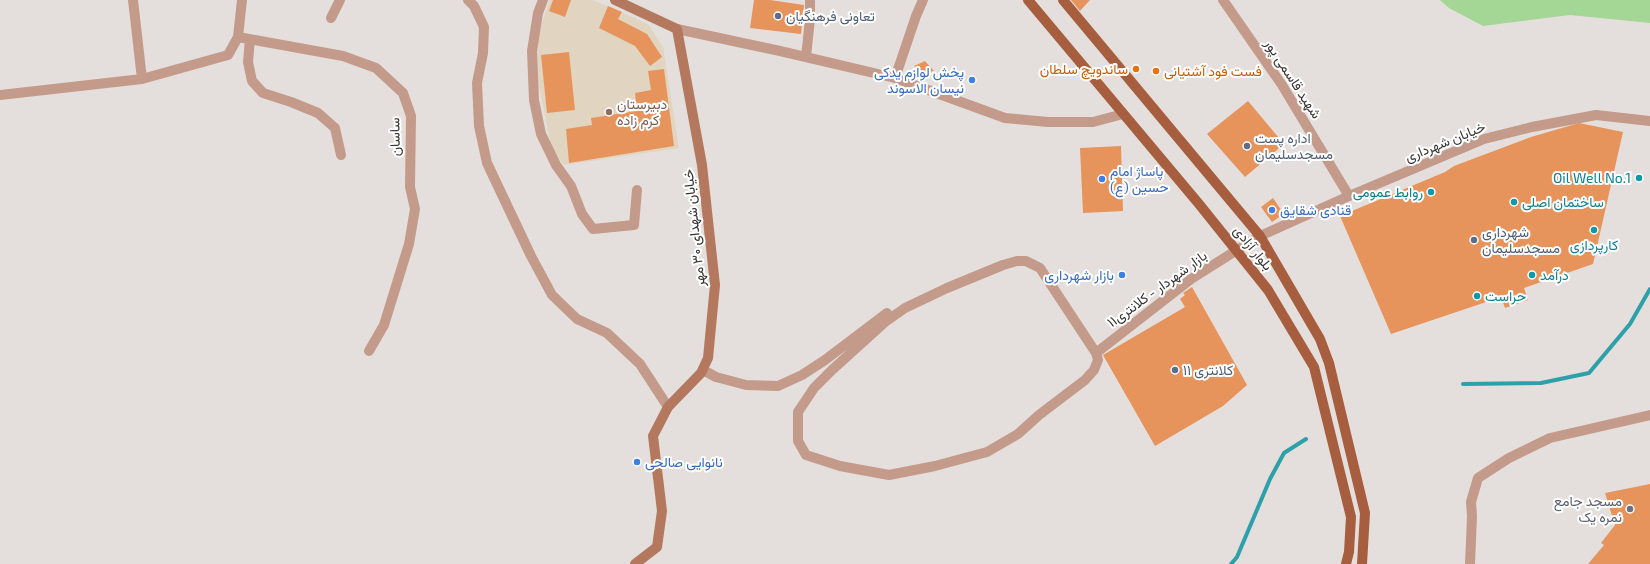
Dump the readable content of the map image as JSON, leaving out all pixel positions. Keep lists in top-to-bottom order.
{
  "streets": {
    "main road": ["خیابان شهدای ۳۰ مهر", "بلوار آزادی"],
    "street": [
      "شهید قاسمی پور",
      "ساسان",
      "خیابان شهرداری",
      "بازار شهردار - کلانتری۱۱"
    ]
  },
  "crossings": [
    ["شهید قاسمی پور", "خیابان شهرداری"],
    ["خیابان شهرداری", "بلوار آزادی"],
    ["خیابان شهرداری", "بازار شهردار - کلانتری۱۱"],
    ["بلوار آزادی", "بازار شهردار - کلانتری۱۱"]
  ],
  "places": [
    "تعاونی فرهنگیان",
    "ساندویچ سلطان",
    "فست فود آشتیانی",
    "پخش لوازم یدکی نیسان الاسوند",
    "دبیرستان کرم زاده",
    "اداره پست مسجدسلیمان",
    "Oil Well No.1",
    "پاساژ امام حسین (ع)",
    "روابط عمومی",
    "ساختمان اصلی",
    "قنادی شقایق",
    "کارپردازی",
    "شهرداری مسجدسلیمان",
    "بازار شهرداری",
    "درآمد",
    "حراست",
    "کلانتری ۱۱",
    "نانوایی صالحی",
    "مسجد جامع نمره یک"
  ]
}
